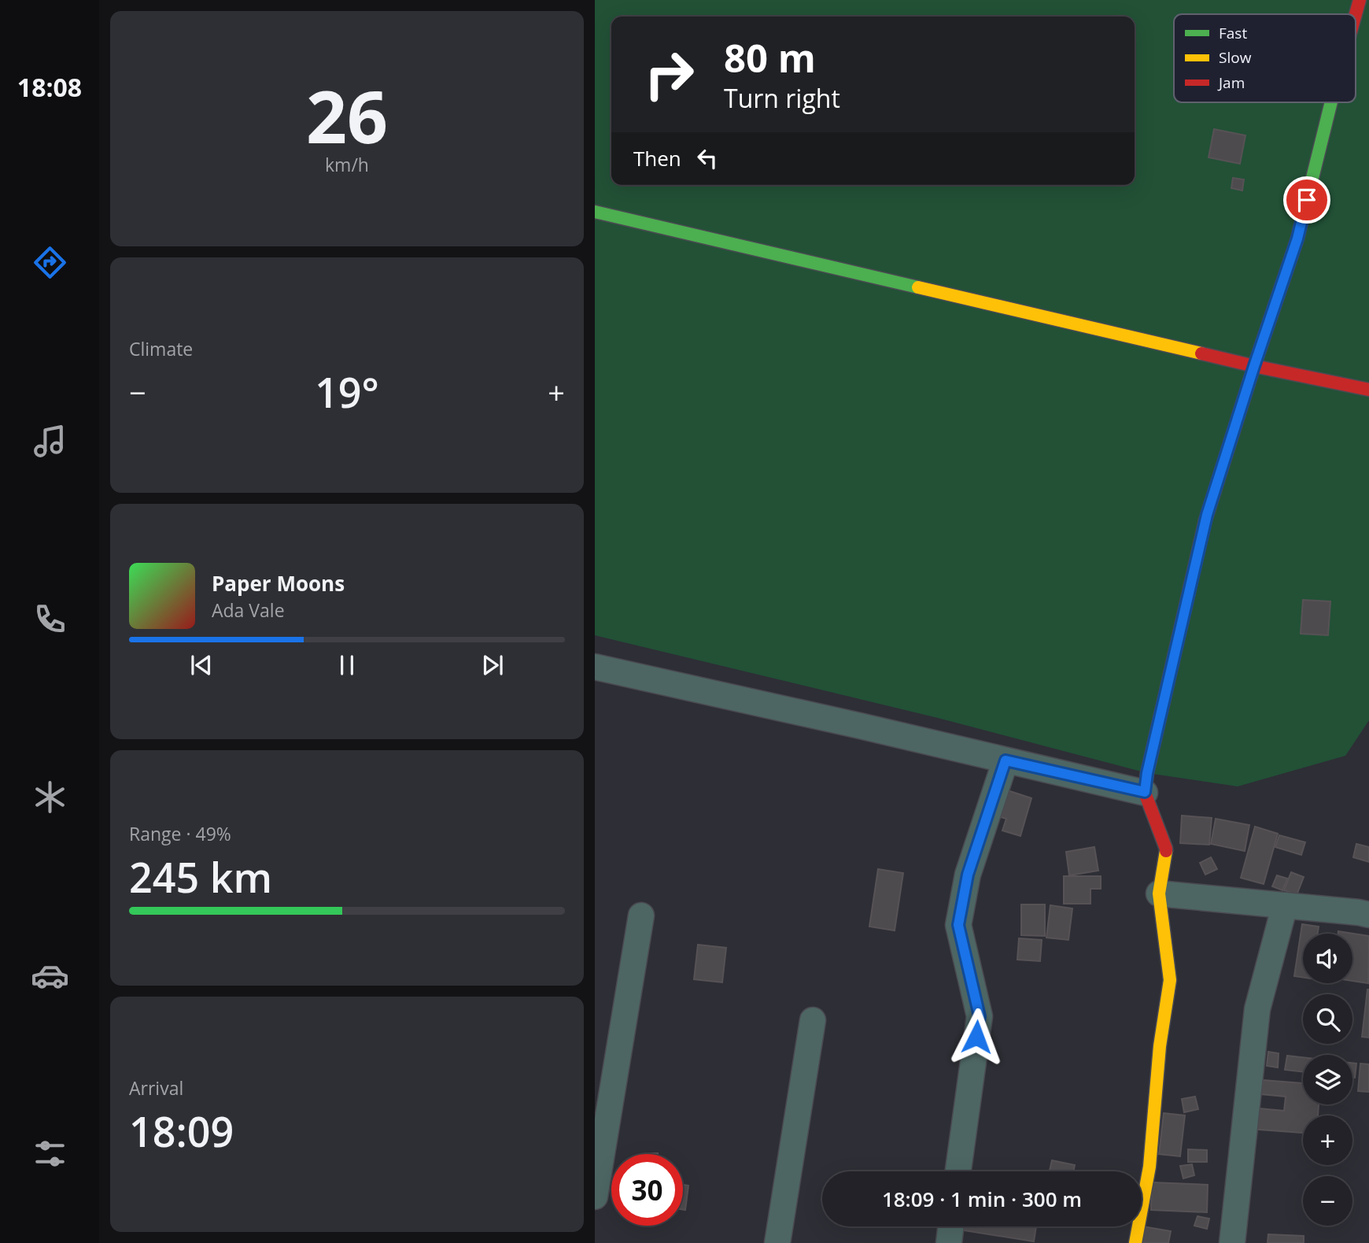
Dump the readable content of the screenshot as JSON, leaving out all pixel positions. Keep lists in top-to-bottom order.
{
  "legend": ["Fast", "Slow", "Jam"],
  "page": {
    "tabs": "18:08",
    "tile": [
      ["26", "km/h"],
      "Climate",
      ["Range · 49%", "245 km"],
      ["Arrival", "18:09"]
    ],
    "turn": ["80 m", "Turn right"],
    "then": "Then",
    "heat": ["−", "19°", "+"],
    "song": ["Paper Moons", "Ada Vale"],
    "map_buttons": ["+", "−"],
    "limit": "30",
    "trip": "18:09 · 1 min · 300 m"
  }
}
